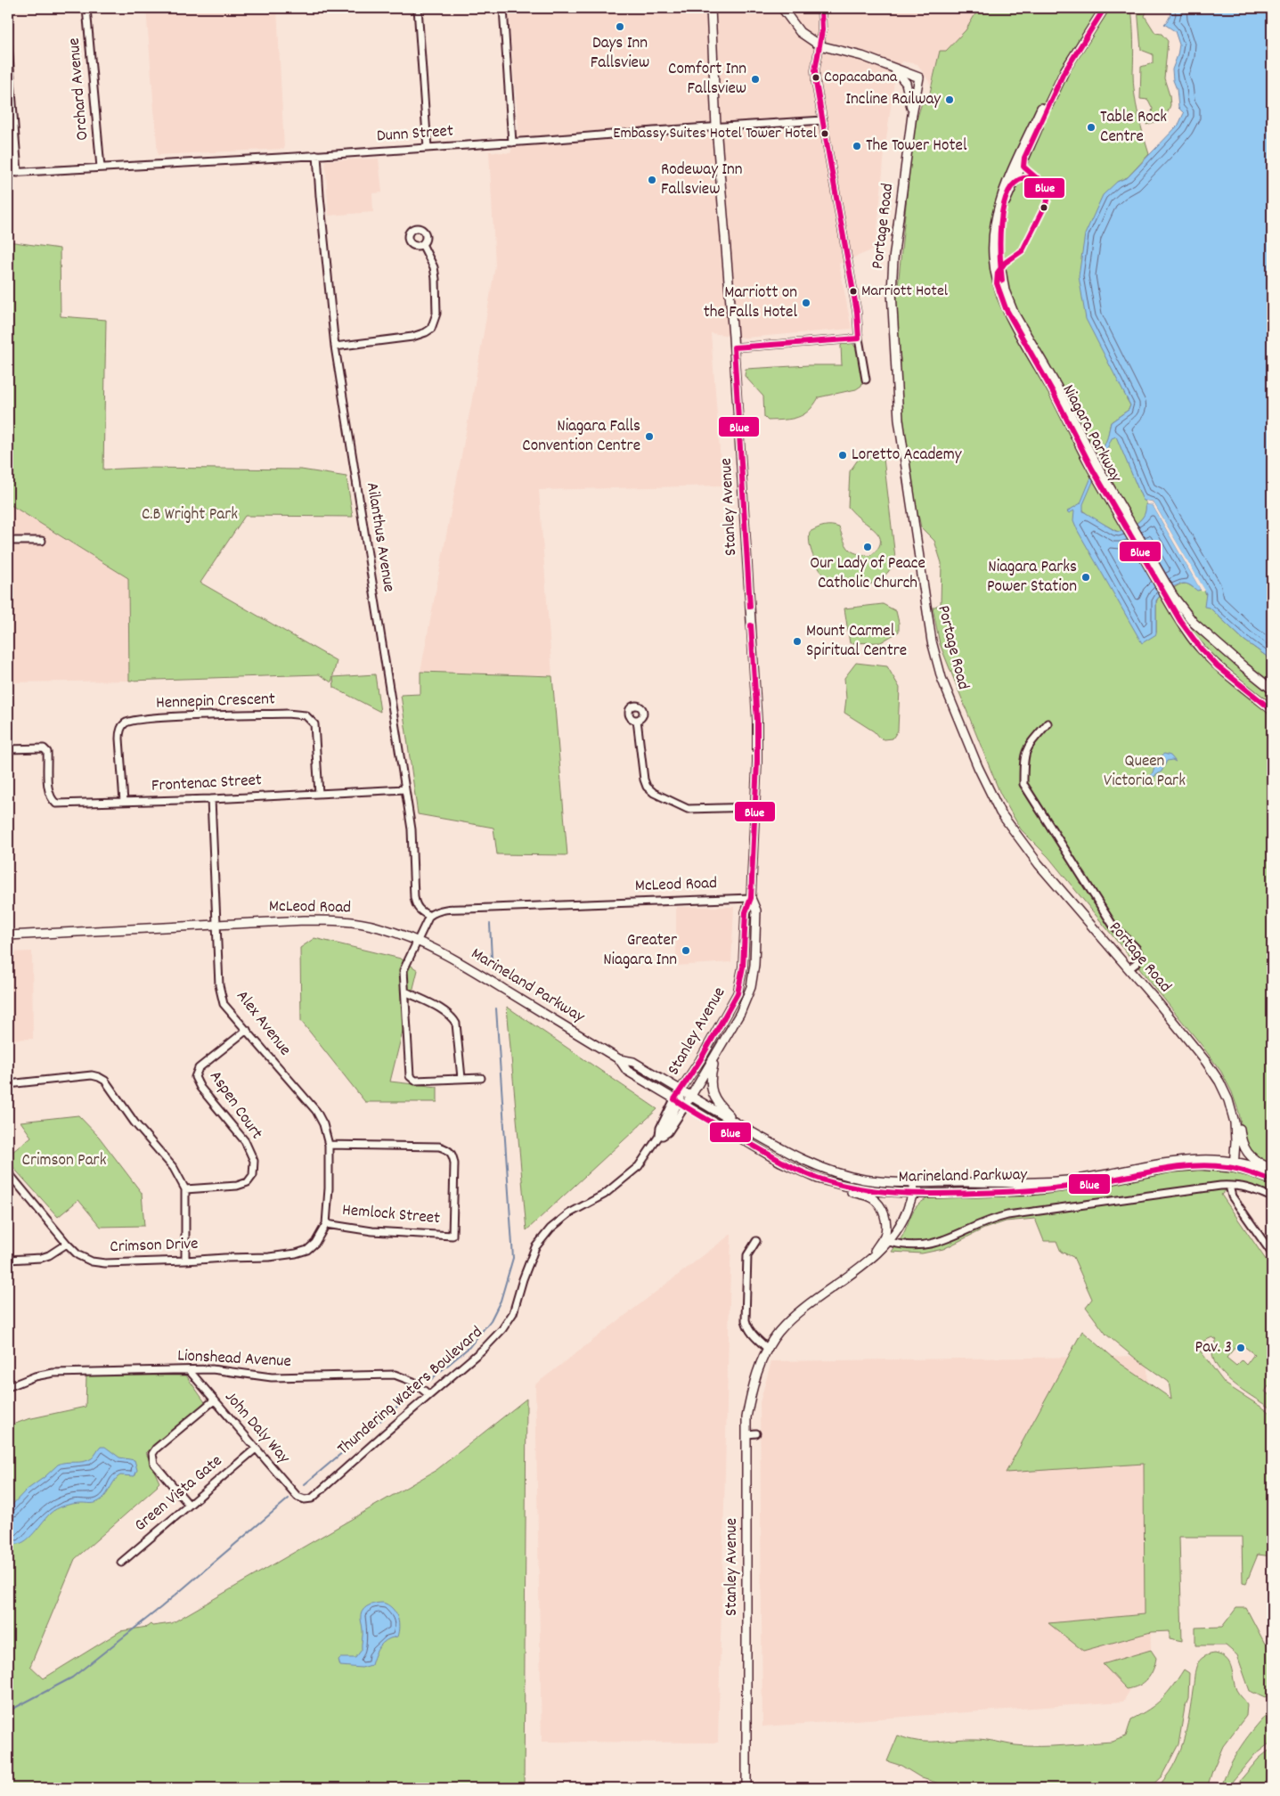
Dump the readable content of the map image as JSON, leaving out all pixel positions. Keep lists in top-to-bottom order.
{
  "streets": {
    "main road": [
      "Portage Road",
      "Niagara Parkway",
      "Stanley Avenue",
      "McLeod Road",
      "Marineland Parkway"
    ],
    "street": [
      "Orchard Avenue",
      "Dunn Street",
      "Ailanthus Avenue",
      "Hennepin Crescent",
      "Frontenac Street",
      "Alex Avenue",
      "Aspen Court",
      "Hemlock Street",
      "Crimson Drive",
      "Lionshead Avenue",
      "Thundering Waters Boulevard",
      "John Daly Way",
      "Green Vista Gate"
    ]
  },
  "crossings": [
    ["Orchard Avenue", "Dunn Street"],
    ["Dunn Street", "Stanley Avenue"],
    ["Dunn Street", "Ailanthus Avenue"],
    ["Portage Road", "Marineland Parkway"],
    ["Stanley Avenue", "McLeod Road"],
    ["Stanley Avenue", "Marineland Parkway"],
    ["Stanley Avenue", "Thundering Waters Boulevard"],
    ["Ailanthus Avenue", "Frontenac Street"],
    ["Ailanthus Avenue", "McLeod Road"],
    ["Hennepin Crescent", "Frontenac Street"],
    ["Frontenac Street", "Alex Avenue"],
    ["McLeod Road", "Marineland Parkway"],
    ["McLeod Road", "Alex Avenue"],
    ["Marineland Parkway", "Thundering Waters Boulevard"],
    ["Alex Avenue", "Aspen Court"],
    ["Alex Avenue", "Hemlock Street"],
    ["Alex Avenue", "Crimson Drive"],
    ["Hemlock Street", "Crimson Drive"],
    ["Lionshead Avenue", "Thundering Waters Boulevard"],
    ["Lionshead Avenue", "John Daly Way"],
    ["Thundering Waters Boulevard", "John Daly Way"],
    ["John Daly Way", "Green Vista Gate"]
  ],
  "parks": ["C.B Wright Park", "Queen Victoria Park", "Crimson Park"],
  "places": [
    "Days Inn Fallsview",
    "Copacabana",
    "Comfort Inn Fallsview",
    "Incline Railway",
    "Table Rock Centre",
    "Embassy Suites Hotel Tower Hotel",
    "The Tower Hotel",
    "Rodeway Inn Fallsview",
    "Marriott Hotel",
    "Marriott on the Falls Hotel",
    "Niagara Falls Convention Centre",
    "Loretto Academy",
    "Our Lady of Peace Catholic Church",
    "Niagara Parks Power Station",
    "Mount Carmel Spiritual Centre",
    "Greater Niagara Inn",
    "Pav. 3"
  ],
  "lines": ["transit line Blue"]
}
